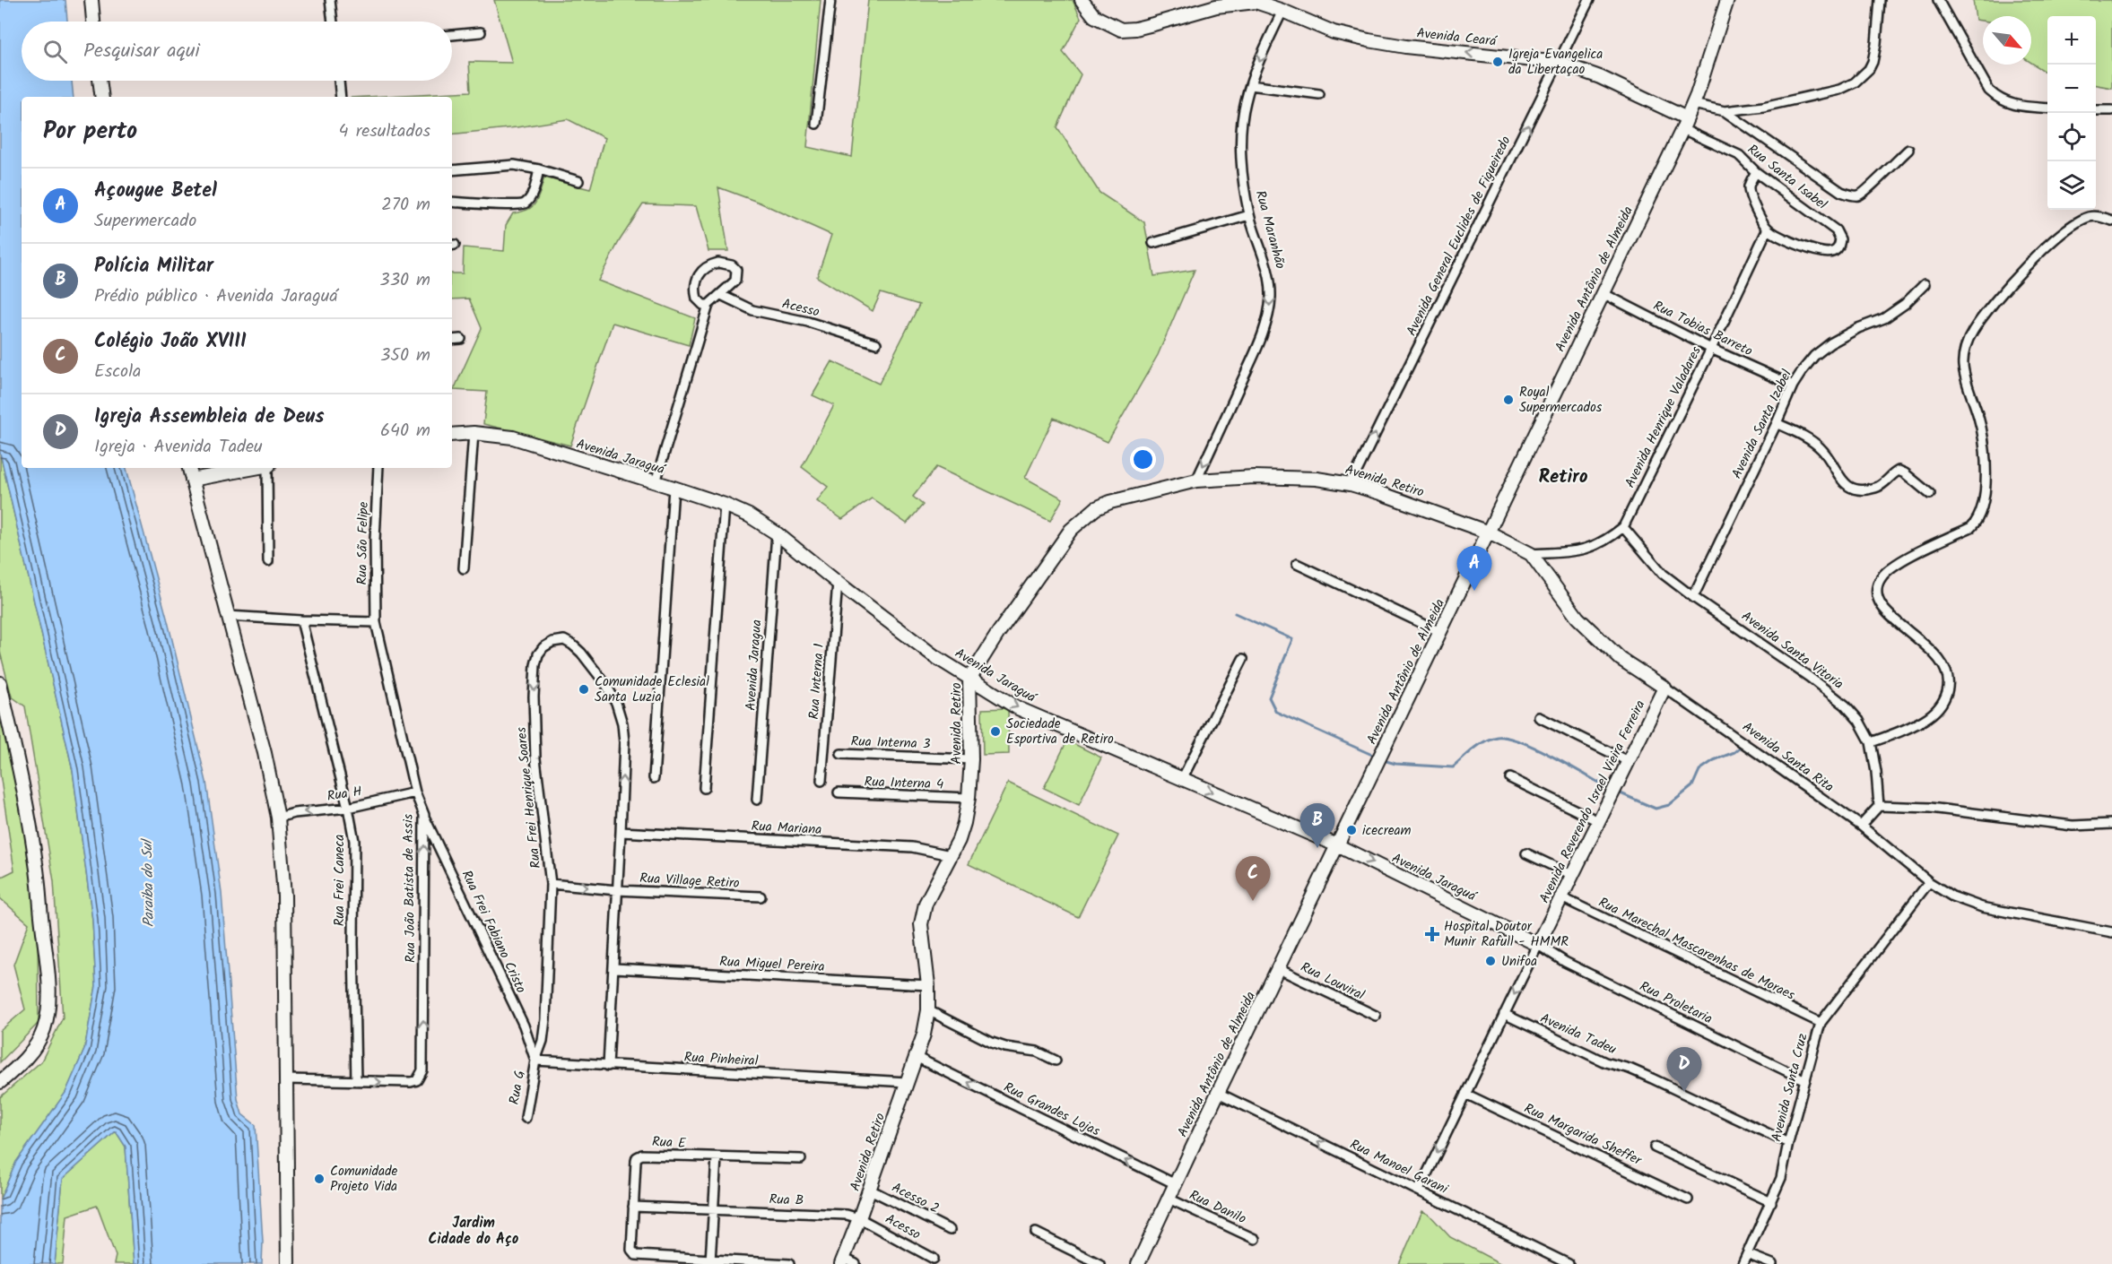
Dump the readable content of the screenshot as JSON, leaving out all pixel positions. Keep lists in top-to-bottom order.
{
  "streets": {
    "street": [
      "Avenida Ceará",
      "Rua Santa Isabel",
      "Rua Maranhão",
      "Avenida General Euclides de Figueiredo",
      "Avenida Antônio de Almeida",
      "Acesso",
      "Rua Tobias Barreto",
      "Avenida Henrique Valadares",
      "Avenida Santa Izabel",
      "Avenida Jaraguá",
      "Avenida Retiro",
      "Rua São Felipe",
      "Avenida Santa Vitoria",
      "Avenida Jaragua",
      "Rua Interna 1",
      "Rua Interna 3",
      "Avenida Santa Rita",
      "Rua Interna 4",
      "Rua H",
      "Rua Frei Henrique Soares",
      "Avenida Reverendo Israel Vieira Ferreira",
      "Rua Mariana",
      "Rua Frei Caneca",
      "Rua Village Retiro",
      "Rua João Batista de Assis",
      "Rua Frei Fabiano Cristo",
      "Rua Marechal Mascarenhas de Moraes",
      "Rua Miguel Pereira",
      "Rua Louviral",
      "Rua Proletaria",
      "Avenida Tadeu",
      "Rua Pinheiral",
      "Rua G",
      "Avenida Santa Cruz",
      "Rua Grandes Lojas",
      "Rua Margarida Sheffer",
      "Rua E",
      "Rua Manoel Garani",
      "Acesso 2",
      "Rua B",
      "Rua Danilo"
    ]
  },
  "crossings": [
    ["Avenida Ceará", "Rua Santa Isabel"],
    ["Avenida Ceará", "Rua Maranhão"],
    ["Avenida Ceará", "Avenida General Euclides de Figueiredo"],
    ["Avenida Ceará", "Avenida Antônio de Almeida"],
    ["Rua Santa Isabel", "Avenida Antônio de Almeida"],
    ["Rua Santa Isabel", "Avenida Henrique Valadares"],
    ["Rua Maranhão", "Avenida Retiro"],
    ["Avenida General Euclides de Figueiredo", "Avenida Retiro"],
    ["Avenida Antônio de Almeida", "Rua Tobias Barreto"],
    ["Avenida Antônio de Almeida", "Avenida Jaraguá"],
    ["Avenida Antônio de Almeida", "Avenida Retiro"],
    ["Avenida Antônio de Almeida", "Avenida Santa Rita"],
    ["Avenida Antônio de Almeida", "Rua Louviral"],
    ["Avenida Antônio de Almeida", "Rua Grandes Lojas"],
    ["Avenida Antônio de Almeida", "Rua Manoel Garani"],
    ["Avenida Antônio de Almeida", "Rua Danilo"],
    ["Acesso", "Avenida Retiro"],
    ["Acesso", "Rua B"],
    ["Rua Tobias Barreto", "Avenida Henrique Valadares"],
    ["Rua Tobias Barreto", "Avenida Santa Izabel"],
    ["Avenida Henrique Valadares", "Avenida Santa Vitoria"],
    ["Avenida Henrique Valadares", "Avenida Santa Rita"],
    ["Avenida Santa Izabel", "Avenida Santa Vitoria"],
    ["Avenida Jaraguá", "Avenida Retiro"],
    ["Avenida Jaraguá", "Avenida Jaragua"],
    ["Avenida Jaraguá", "Rua Interna 1"],
    ["Avenida Jaraguá", "Avenida Reverendo Israel Vieira Ferreira"],
    ["Avenida Jaraguá", "Rua Proletaria"],
    ["Avenida Retiro", "Rua Interna 3"],
    ["Avenida Retiro", "Avenida Santa Rita"],
    ["Avenida Retiro", "Rua Interna 4"],
    ["Avenida Retiro", "Rua Mariana"],
    ["Avenida Retiro", "Rua Miguel Pereira"],
    ["Avenida Retiro", "Rua Pinheiral"],
    ["Avenida Retiro", "Rua Grandes Lojas"],
    ["Avenida Retiro", "Acesso 2"],
    ["Avenida Retiro", "Rua B"],
    ["Rua São Felipe", "Rua João Batista de Assis"],
    ["Avenida Santa Rita", "Avenida Reverendo Israel Vieira Ferreira"],
    ["Avenida Santa Rita", "Avenida Santa Cruz"],
    ["Rua H", "Rua Frei Caneca"],
    ["Rua H", "Rua João Batista de Assis"],
    ["Rua Frei Henrique Soares", "Rua Mariana"],
    ["Rua Frei Henrique Soares", "Rua Village Retiro"],
    ["Rua Frei Henrique Soares", "Rua Frei Fabiano Cristo"],
    ["Rua Frei Henrique Soares", "Rua Miguel Pereira"],
    ["Rua Frei Henrique Soares", "Rua Pinheiral"],
    ["Rua Frei Henrique Soares", "Rua G"],
    ["Avenida Reverendo Israel Vieira Ferreira", "Rua Marechal Mascarenhas de Moraes"],
    ["Avenida Reverendo Israel Vieira Ferreira", "Rua Proletaria"],
    ["Avenida Reverendo Israel Vieira Ferreira", "Avenida Tadeu"],
    ["Avenida Reverendo Israel Vieira Ferreira", "Rua Margarida Sheffer"],
    ["Avenida Reverendo Israel Vieira Ferreira", "Rua Manoel Garani"],
    ["Rua Frei Caneca", "Rua João Batista de Assis"],
    ["Rua João Batista de Assis", "Rua Frei Fabiano Cristo"],
    ["Rua Frei Fabiano Cristo", "Rua Pinheiral"],
    ["Rua Frei Fabiano Cristo", "Rua G"],
    ["Rua Marechal Mascarenhas de Moraes", "Avenida Santa Cruz"],
    ["Rua Proletaria", "Avenida Santa Cruz"],
    ["Avenida Tadeu", "Avenida Santa Cruz"],
    ["Rua Pinheiral", "Rua G"],
    ["Rua E", "Rua B"]
  ],
  "one_way": [
    "Avenida Ceará",
    "Rua Maranhão",
    "Avenida General Euclides de Figueiredo",
    "Avenida Jaraguá",
    "Rua H",
    "Rua João Batista de Assis",
    "Rua Manoel Garani"
  ],
  "districts": ["Retiro", "Jardim Cidade do Aço"],
  "water": ["Paraiba do Sul"],
  "places": {
    "other": [
      "Igreja Evangelica da Libertaçao",
      "Royal Supermercados",
      "Comunidade Eclesial Santa Luzia",
      "Sociedade Esportiva de Retiro",
      "icecream",
      "Unifoa",
      "Comunidade Projeto Vida"
    ],
    "health": ["Hospital Doutor Munir Rafull - HMMR"]
  },
  "north": "bottom right",
  "page": {
    "map_buttons": ["+", "−"],
    "search": "Pesquisar aqui",
    "heading": ["Por perto", "4 resultados"],
    "list": [
      {
        "mark": "A",
        "name": "Açougue Betel",
        "note": "Supermercado",
        "value": "270 m"
      },
      {
        "mark": "B",
        "name": "Polícia Militar",
        "note": "Prédio público · Avenida Jaraguá",
        "value": "330 m"
      },
      {
        "mark": "C",
        "name": "Colégio João XVIII",
        "note": "Escola",
        "value": "350 m"
      },
      {
        "mark": "D",
        "name": "Igreja Assembleia de Deus",
        "note": "Igreja · Avenida Tadeu",
        "value": "640 m"
      }
    ],
    "pins": [
      "A",
      "B",
      "C",
      "D"
    ]
  }
}
